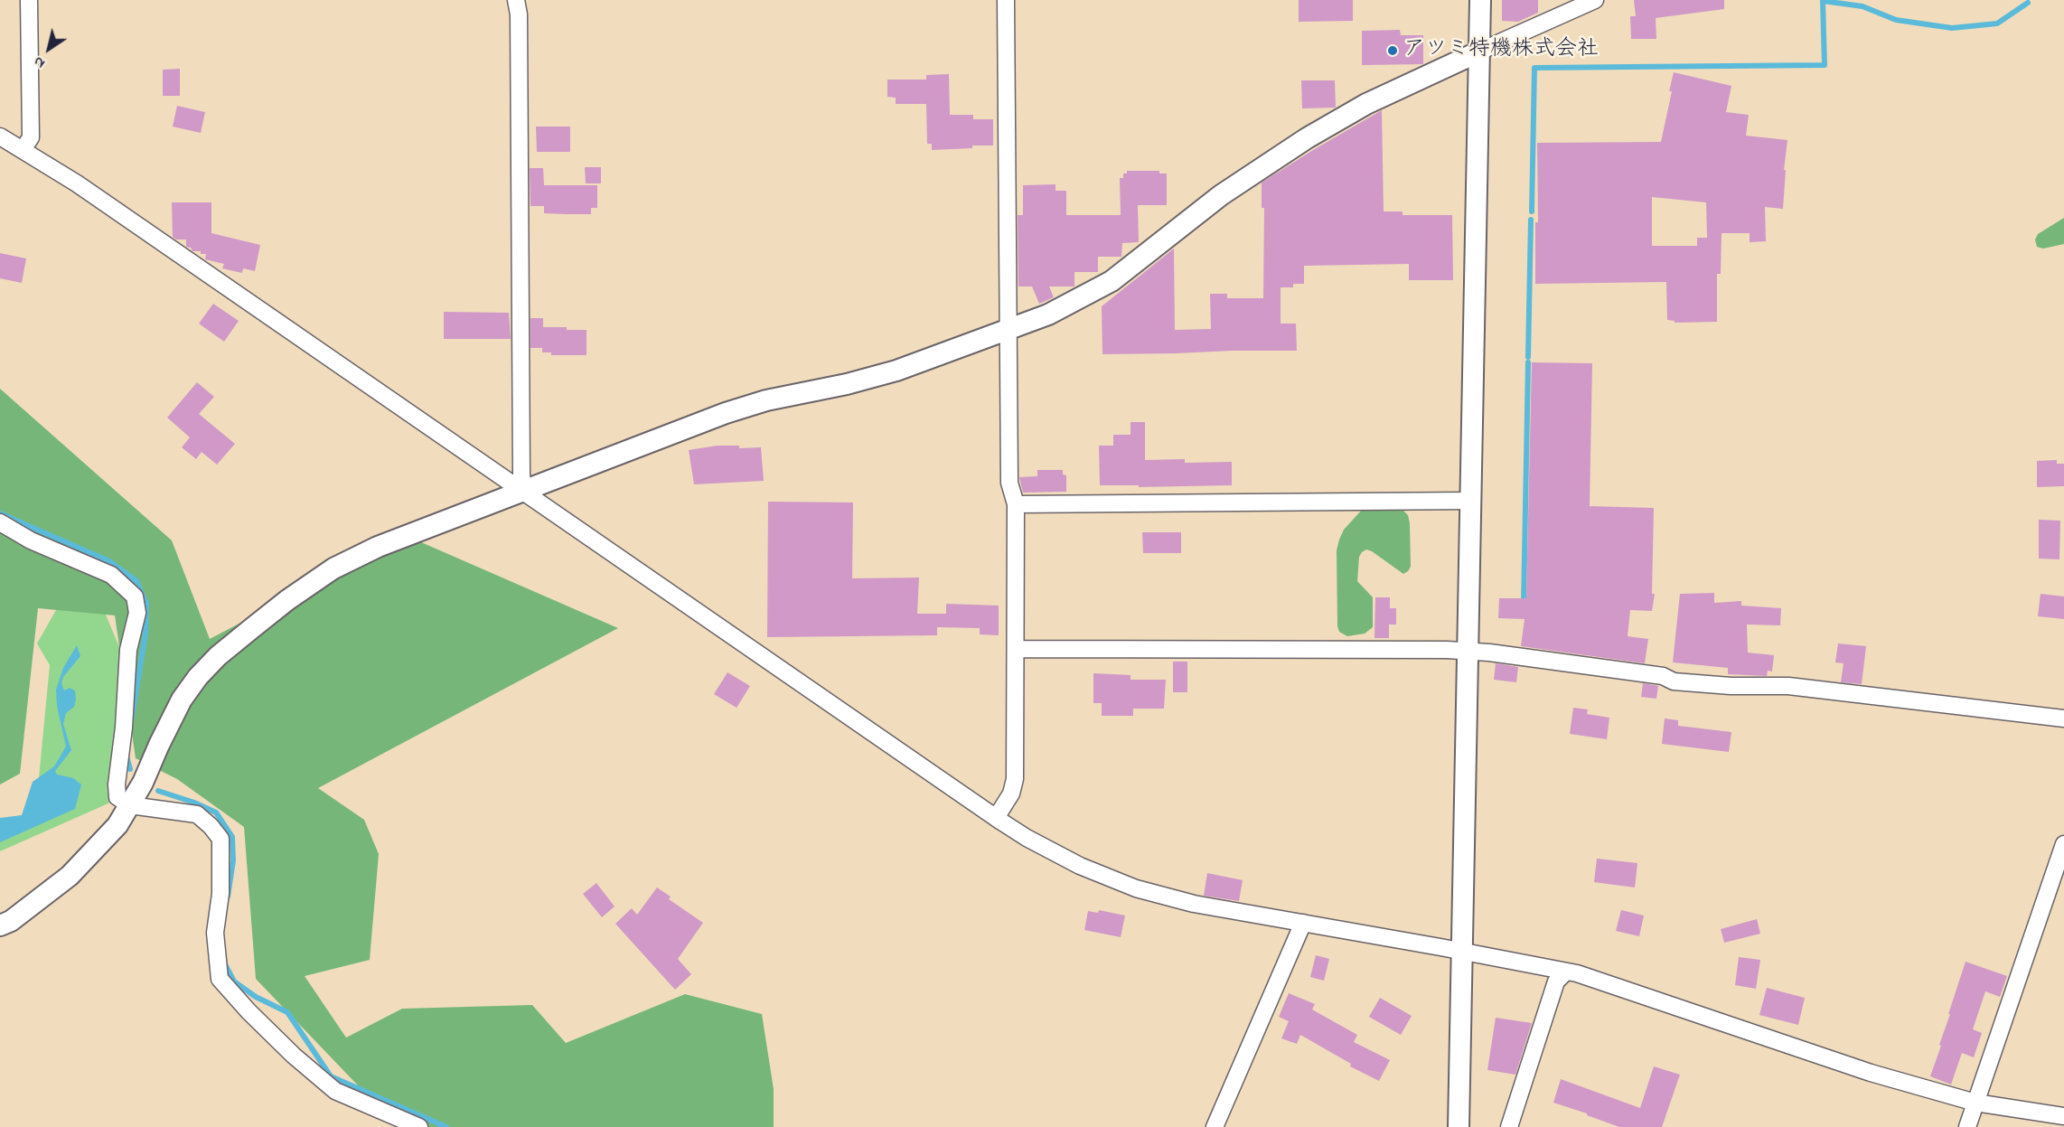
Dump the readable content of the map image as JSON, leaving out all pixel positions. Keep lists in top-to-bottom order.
{
  "places": ["アツミ特機株式会社"],
  "north": "bottom left"
}
